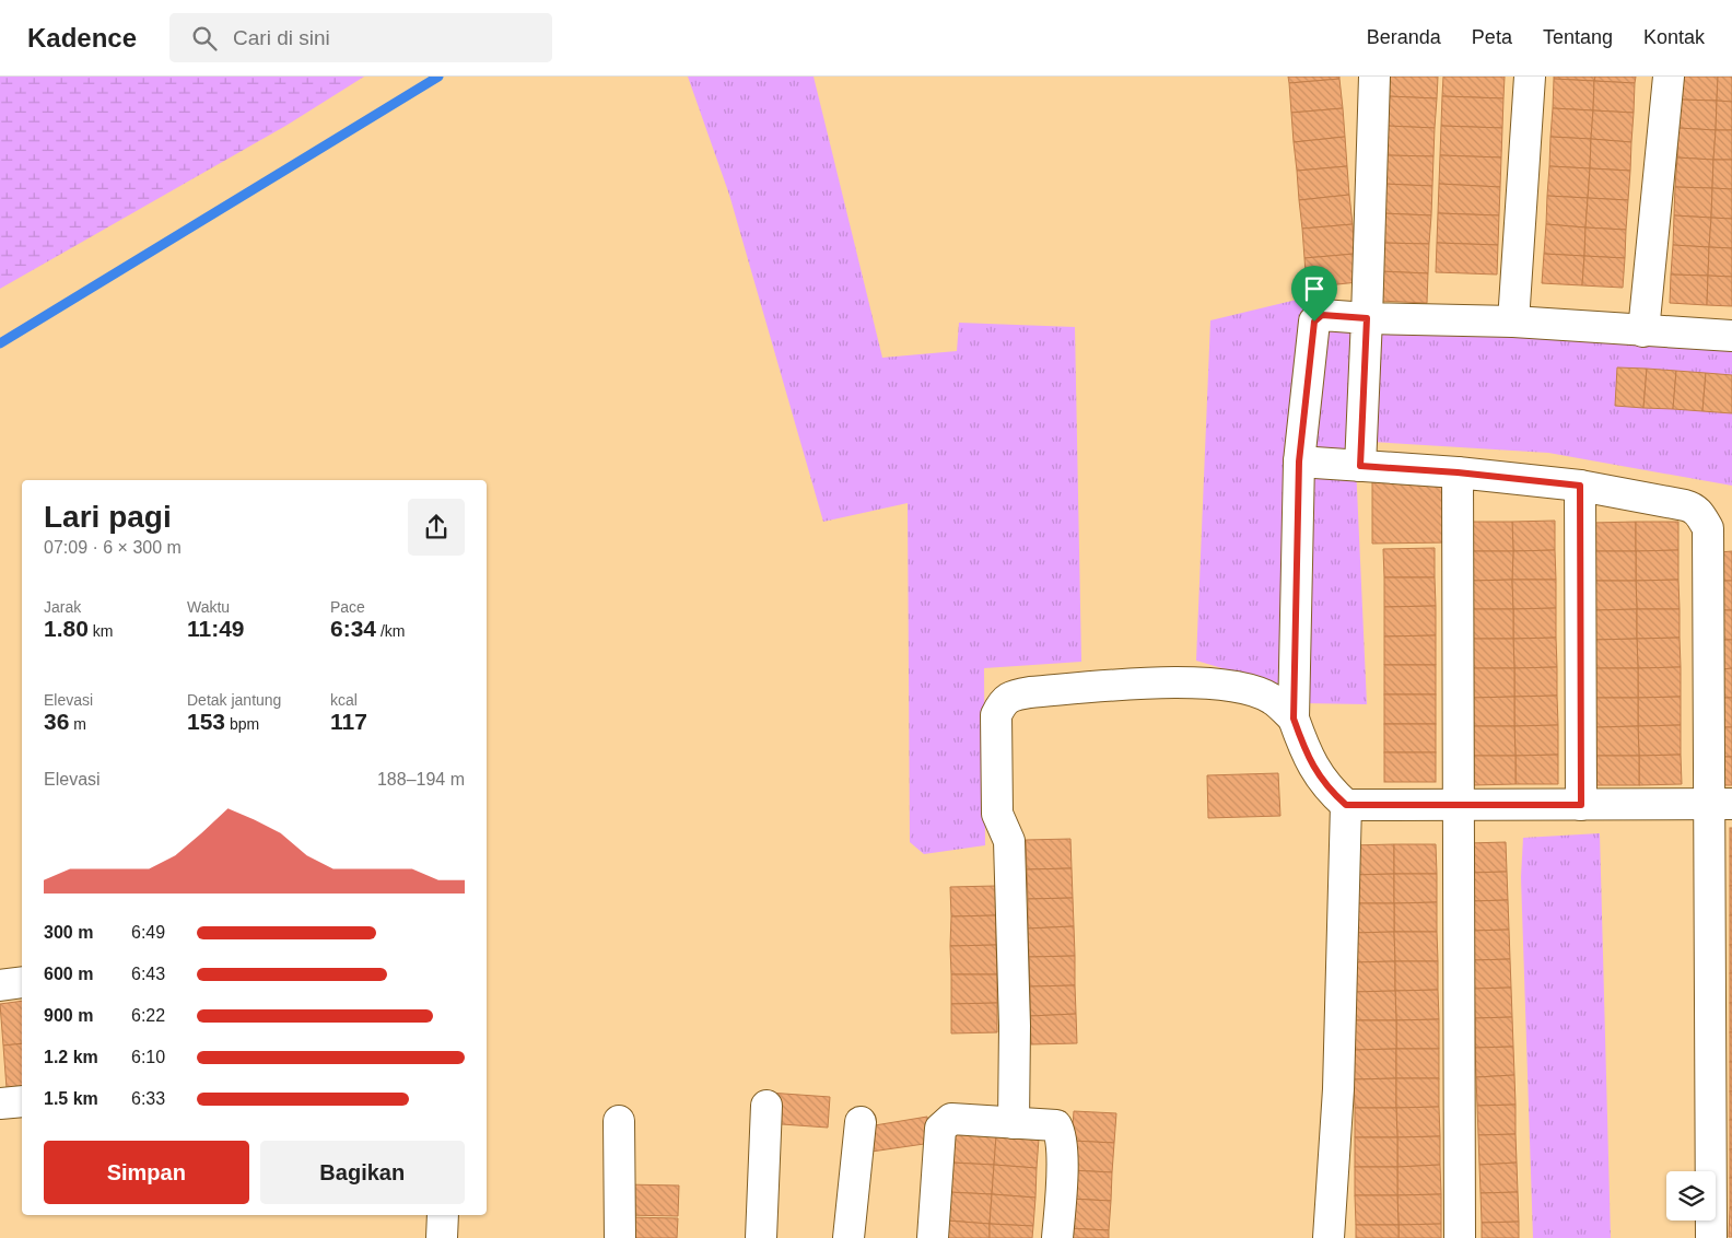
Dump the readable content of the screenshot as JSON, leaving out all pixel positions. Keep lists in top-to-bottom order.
{
  "page": {
    "header": "Kadence",
    "search": "Cari di sini",
    "nav": [
      "Beranda",
      "Peta",
      "Tentang",
      "Kontak"
    ],
    "heading": ["Lari pagi", "07:09 · 6 × 300 m"],
    "stats": [
      ["Jarak", "1.80 km"],
      ["Waktu", "11:49"],
      ["Pace", "6:34 /km"],
      ["Elevasi", "36 m"],
      ["Detak jantung", "153 bpm"],
      ["kcal", "117"]
    ],
    "chart": ["Elevasi", "188–194 m"],
    "list": [
      {
        "name": "300 m",
        "note": "6:49"
      },
      {
        "name": "600 m",
        "note": "6:43"
      },
      {
        "name": "900 m",
        "note": "6:22"
      },
      {
        "name": "1.2 km",
        "note": "6:10"
      },
      {
        "name": "1.5 km",
        "note": "6:33"
      }
    ],
    "buttons": ["Simpan", "Bagikan"]
  }
}
